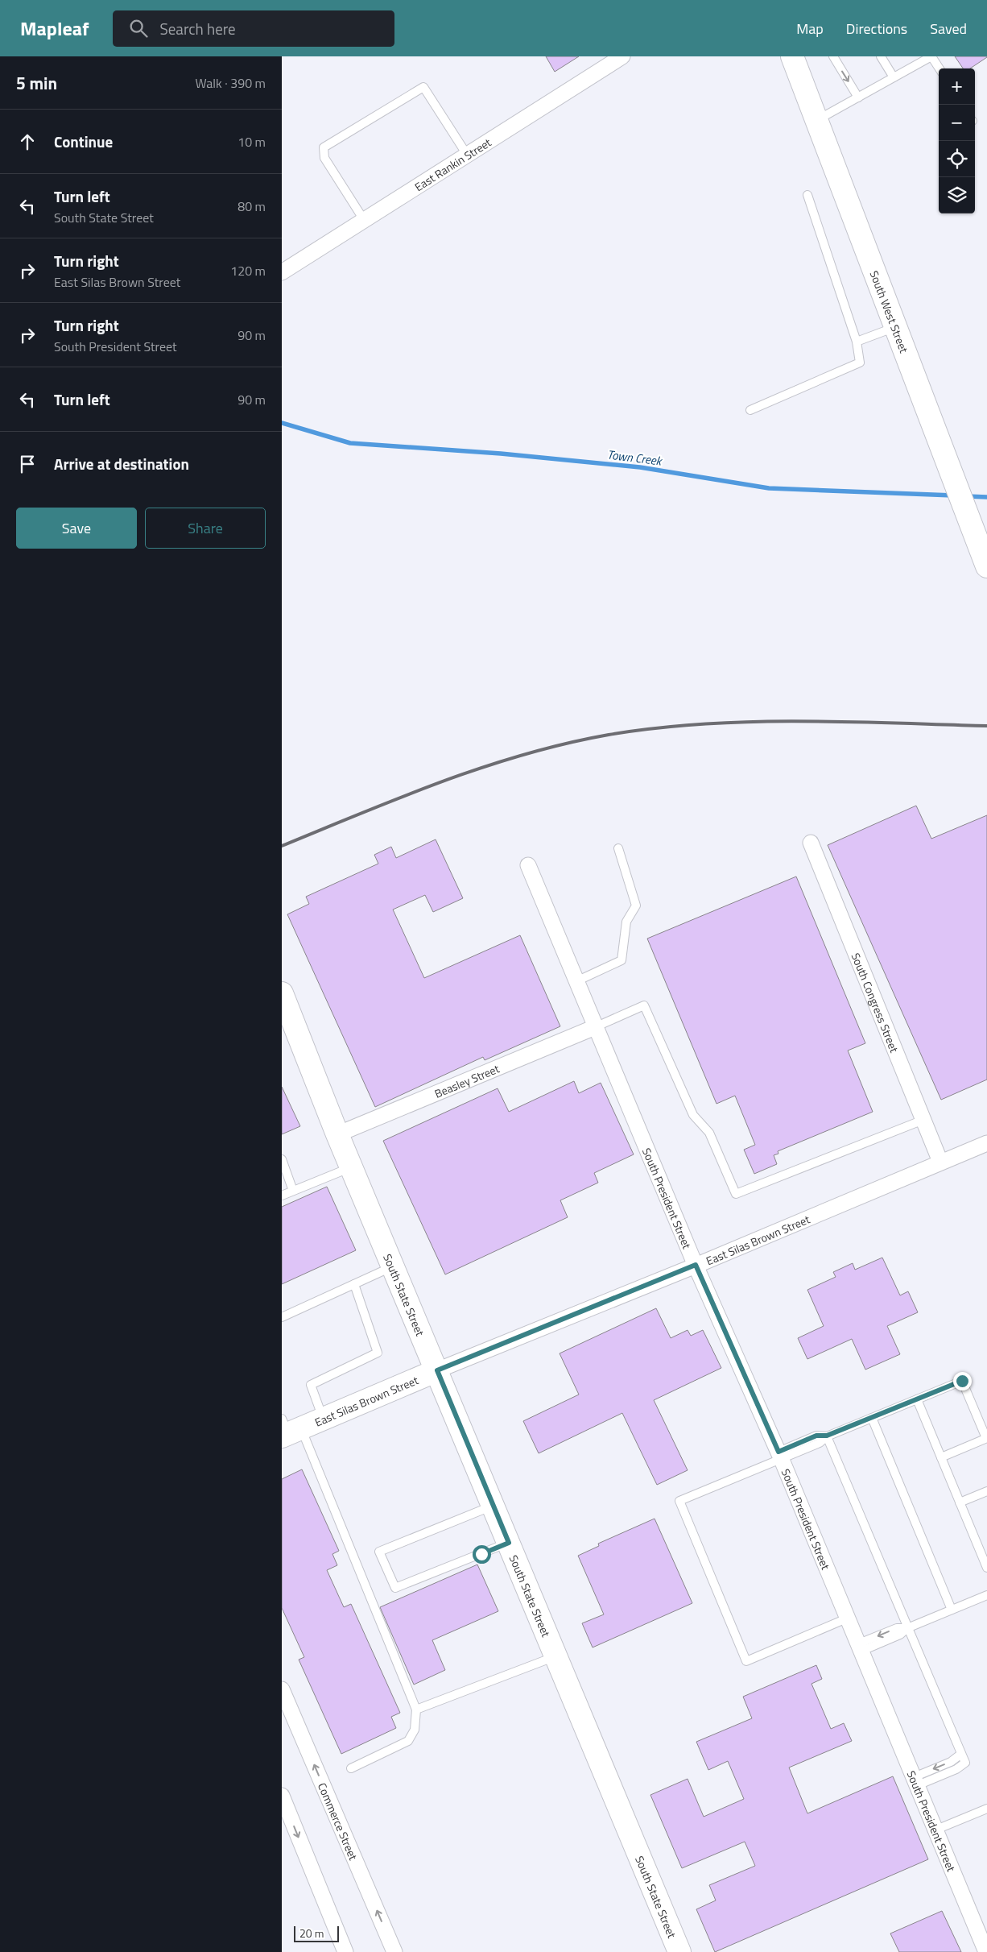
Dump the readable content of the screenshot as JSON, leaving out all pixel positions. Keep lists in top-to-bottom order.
{
  "streets": {
    "main road": ["South West Street", "East Silas Brown Street", "South State Street"],
    "street": [
      "East Rankin Street",
      "South Congress Street",
      "Beasley Street",
      "South President Street",
      "Commerce Street"
    ]
  },
  "crossings": [
    ["South Congress Street", "East Silas Brown Street"],
    ["Beasley Street", "South President Street"],
    ["Beasley Street", "South State Street"],
    ["South President Street", "East Silas Brown Street"],
    ["East Silas Brown Street", "South State Street"]
  ],
  "water": ["Town Creek"],
  "scale_bar": "20 m",
  "page": {
    "header": "Mapleaf",
    "search": "Search here",
    "nav": ["Map", "Directions", "Saved"],
    "heading": ["5 min", "Walk · 390 m"],
    "map_buttons": ["+", "−"],
    "list": [
      ["Continue", "10 m"],
      ["Turn left", "South State Street", "80 m"],
      ["Turn right", "East Silas Brown Street", "120 m"],
      ["Turn right", "South President Street", "90 m"],
      ["Turn left", "90 m"],
      "Arrive at destination"
    ],
    "buttons": ["Save", "Share"],
    "scale": "20 m"
  }
}
